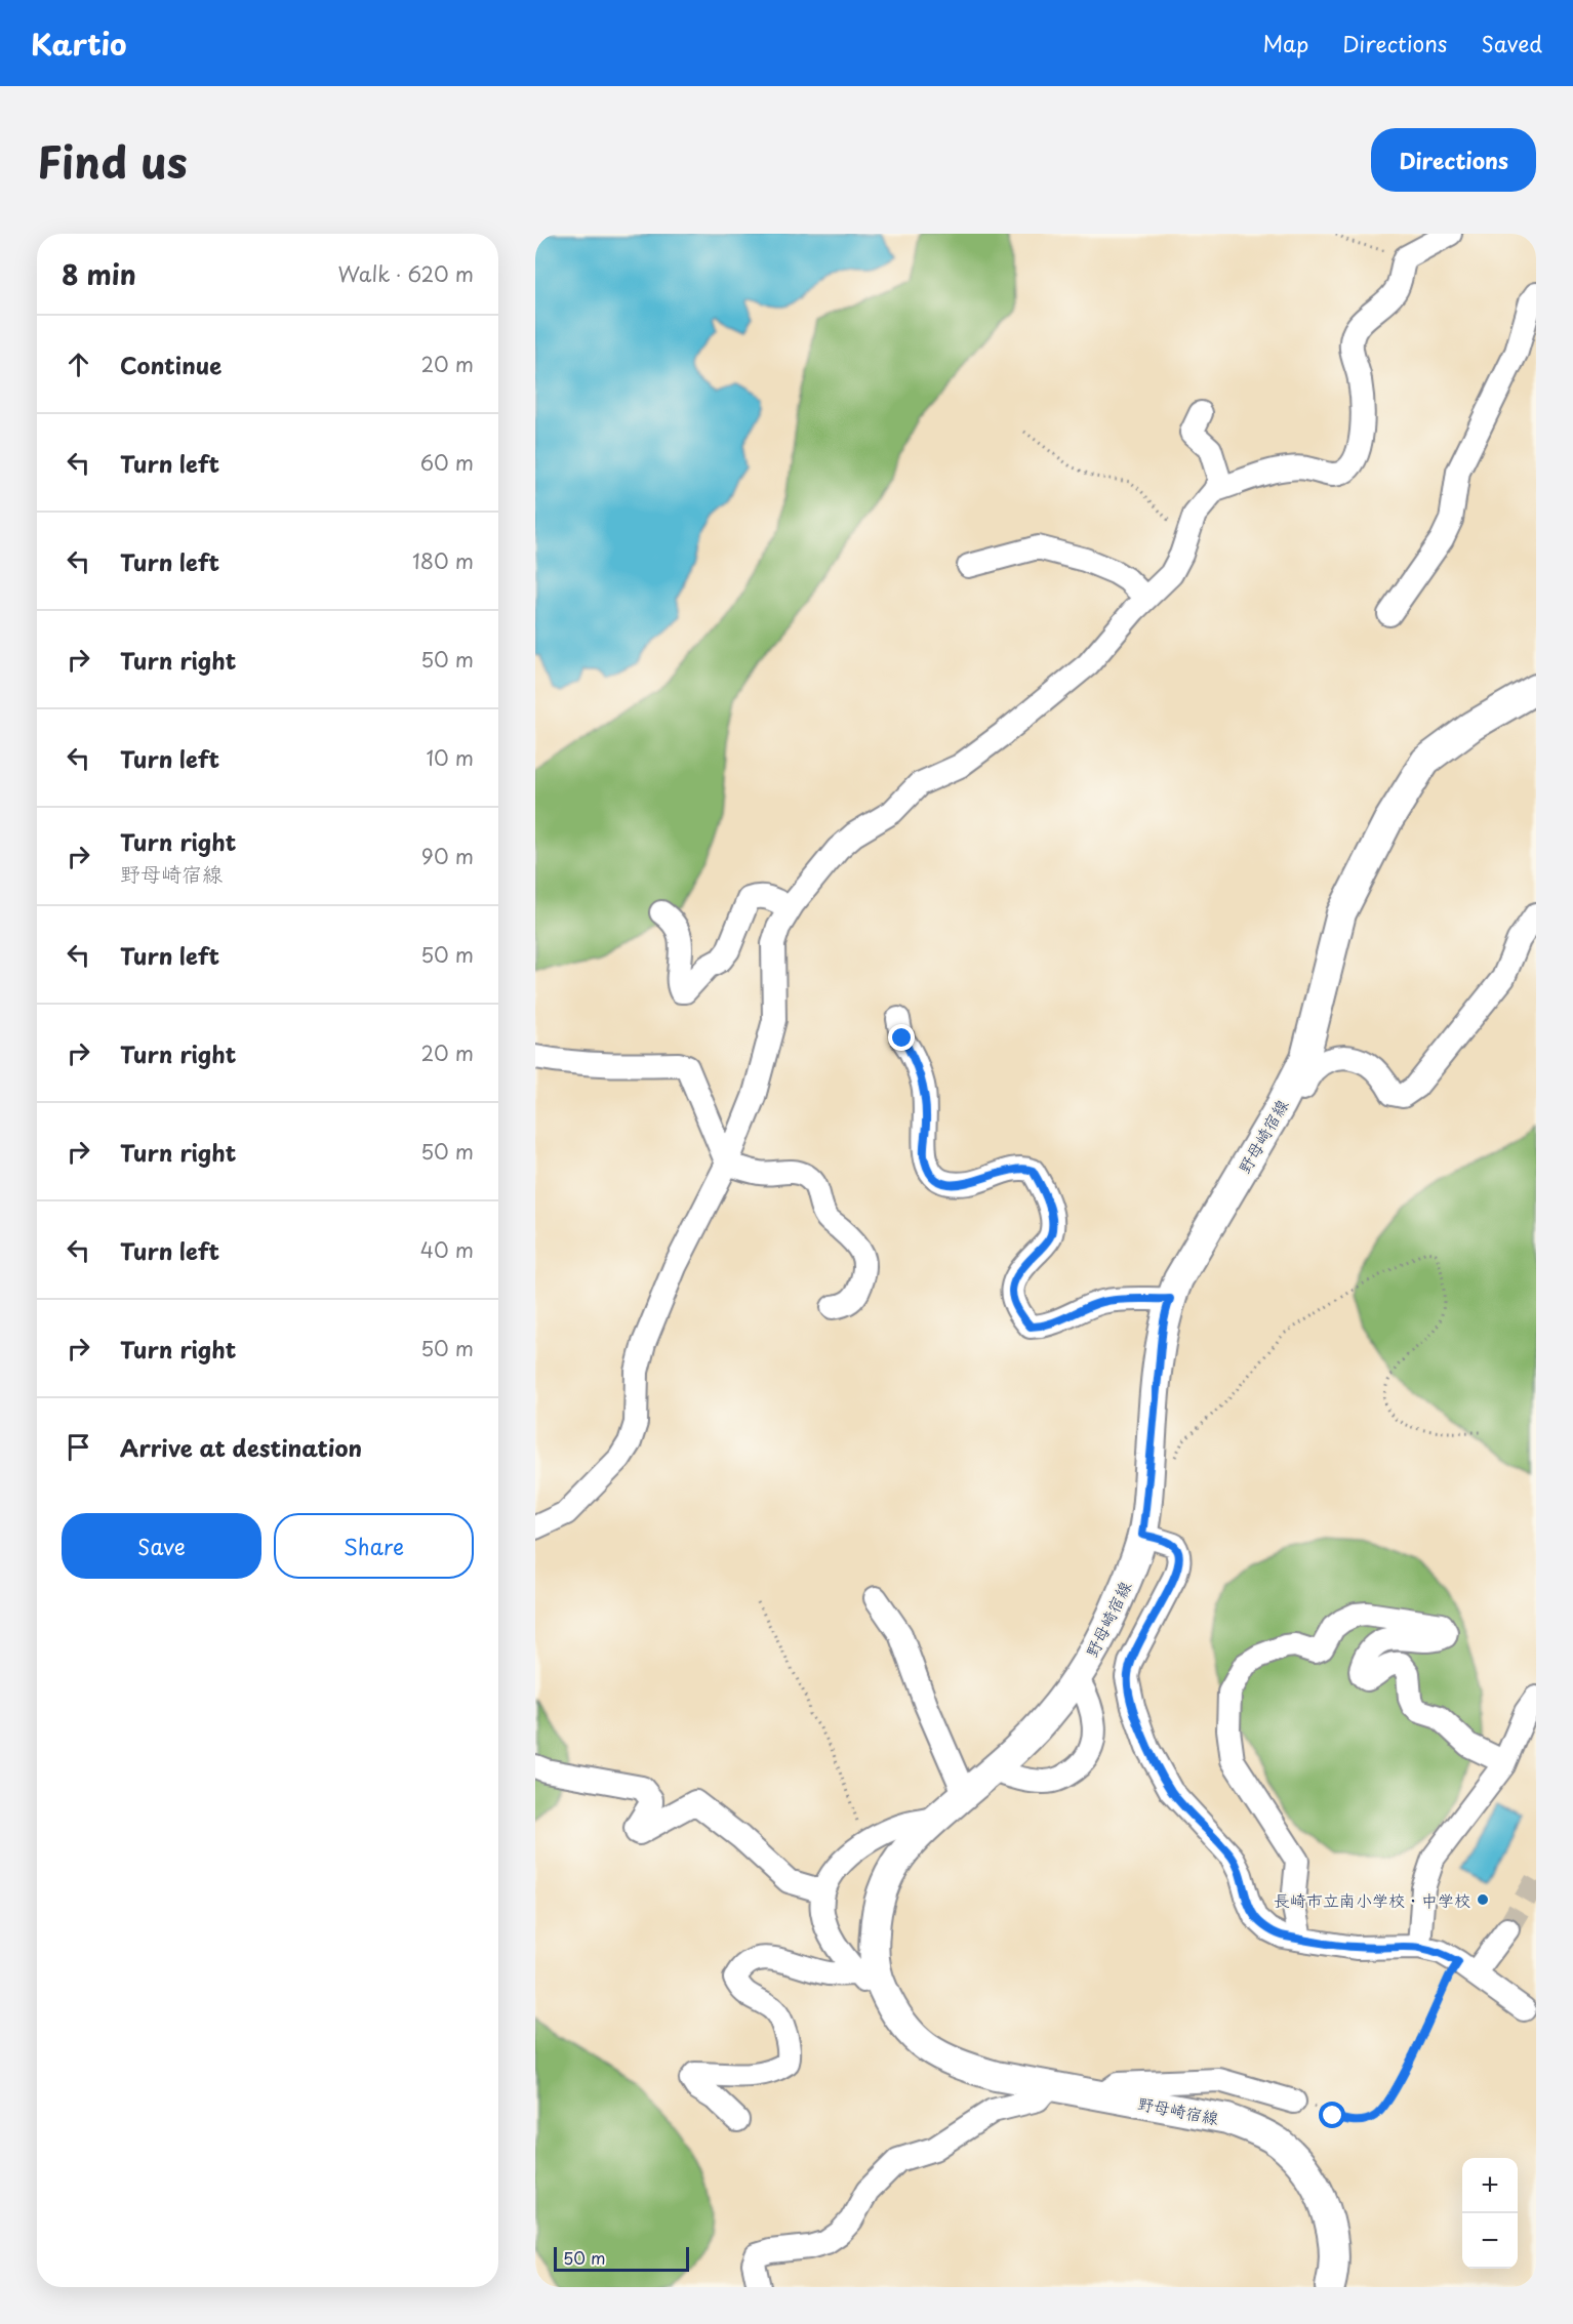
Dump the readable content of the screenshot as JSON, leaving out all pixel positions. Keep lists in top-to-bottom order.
{
  "streets": {
    "main road": ["野母崎宿線"]
  },
  "places": ["長崎市立南小学校・中学校"],
  "scale_bar": "50 m",
  "page": {
    "header": "Kartio",
    "nav": ["Map", "Directions", "Saved"],
    "title": "Find us",
    "buttons": [
      "Directions",
      ["Save", "Share"]
    ],
    "heading": ["8 min", "Walk · 620 m"],
    "list": [
      ["Continue", "20 m"],
      ["Turn left", "60 m"],
      ["Turn left", "180 m"],
      ["Turn right", "50 m"],
      ["Turn left", "10 m"],
      ["Turn right", "野母崎宿線", "90 m"],
      ["Turn left", "50 m"],
      ["Turn right", "20 m"],
      ["Turn right", "50 m"],
      ["Turn left", "40 m"],
      ["Turn right", "50 m"],
      "Arrive at destination"
    ],
    "map_buttons": ["+", "−"],
    "scale": "50 m"
  }
}
